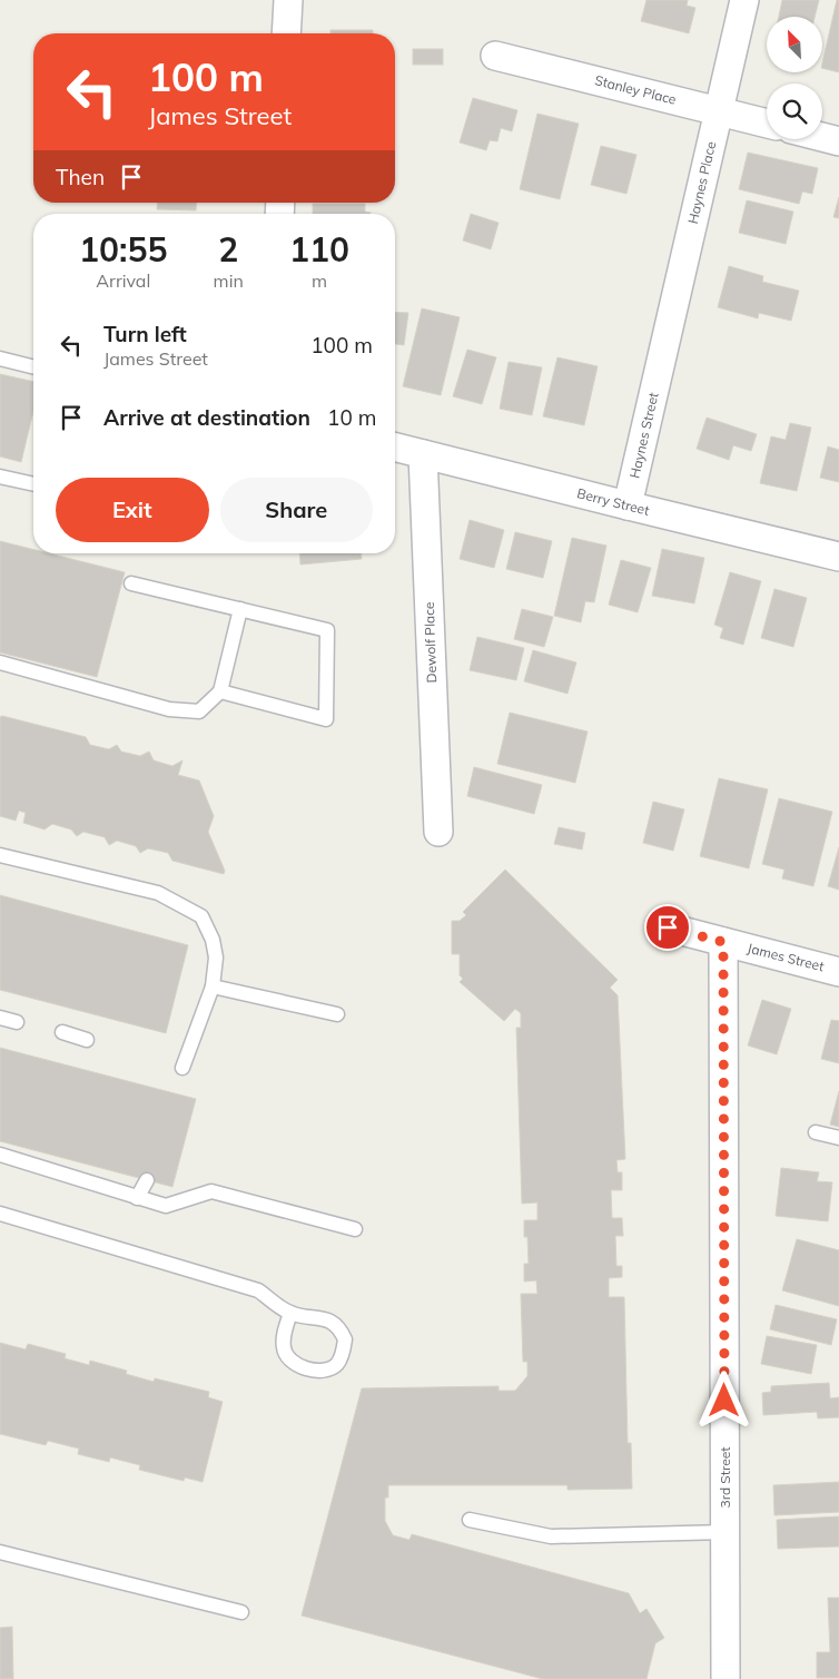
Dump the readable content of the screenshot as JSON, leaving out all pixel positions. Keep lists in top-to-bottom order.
{
  "streets": {
    "street": [
      "Stanley Place",
      "Haynes Place",
      "Haynes Street",
      "Berry Street",
      "Dewolf Place",
      "James Street",
      "3rd Street"
    ]
  },
  "crossings": [
    ["Stanley Place", "Haynes Place"],
    ["Haynes Place", "Haynes Street"],
    ["Haynes Street", "Berry Street"],
    ["Berry Street", "Dewolf Place"],
    ["James Street", "3rd Street"]
  ],
  "north": "top left",
  "page": {
    "turn": ["100 m", "James Street"],
    "then": "Then",
    "eta": [
      "10:55",
      "Arrival",
      "2",
      "min",
      "110",
      "m"
    ],
    "list": [
      {
        "name": "Turn left",
        "note": "James Street",
        "value": "100 m"
      },
      {
        "name": "Arrive at destination",
        "value": "10 m"
      }
    ],
    "buttons": ["Exit", "Share"]
  }
}
